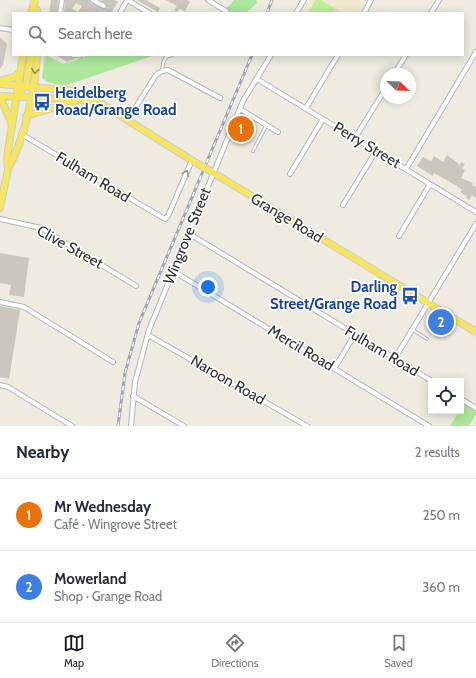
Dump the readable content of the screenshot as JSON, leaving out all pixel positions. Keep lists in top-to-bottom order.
{
  "streets": {
    "main road": ["Grange Road"],
    "street": [
      "Perry Street",
      "Fulham Road",
      "Wingrove Street",
      "Clive Street",
      "Mercil Road",
      "Naroon Road"
    ]
  },
  "crossings": [
    ["Perry Street", "Wingrove Street"],
    ["Fulham Road", "Grange Road"],
    ["Fulham Road", "Wingrove Street"],
    ["Grange Road", "Wingrove Street"],
    ["Wingrove Street", "Mercil Road"],
    ["Wingrove Street", "Naroon Road"]
  ],
  "places": {
    "bus stop": ["Heidelberg Road/Grange Road", "Darling Street/Grange Road"]
  },
  "north": "bottom right",
  "page": {
    "search": "Search here",
    "pins": ["1", "2"],
    "heading": ["Nearby", "2 results"],
    "list": [
      {
        "mark": "1",
        "name": "Mr Wednesday",
        "note": "Café · Wingrove Street",
        "value": "250 m"
      },
      {
        "mark": "2",
        "name": "Mowerland",
        "note": "Shop · Grange Road",
        "value": "360 m"
      }
    ],
    "nav": ["Map", "Directions", "Saved"]
  }
}
